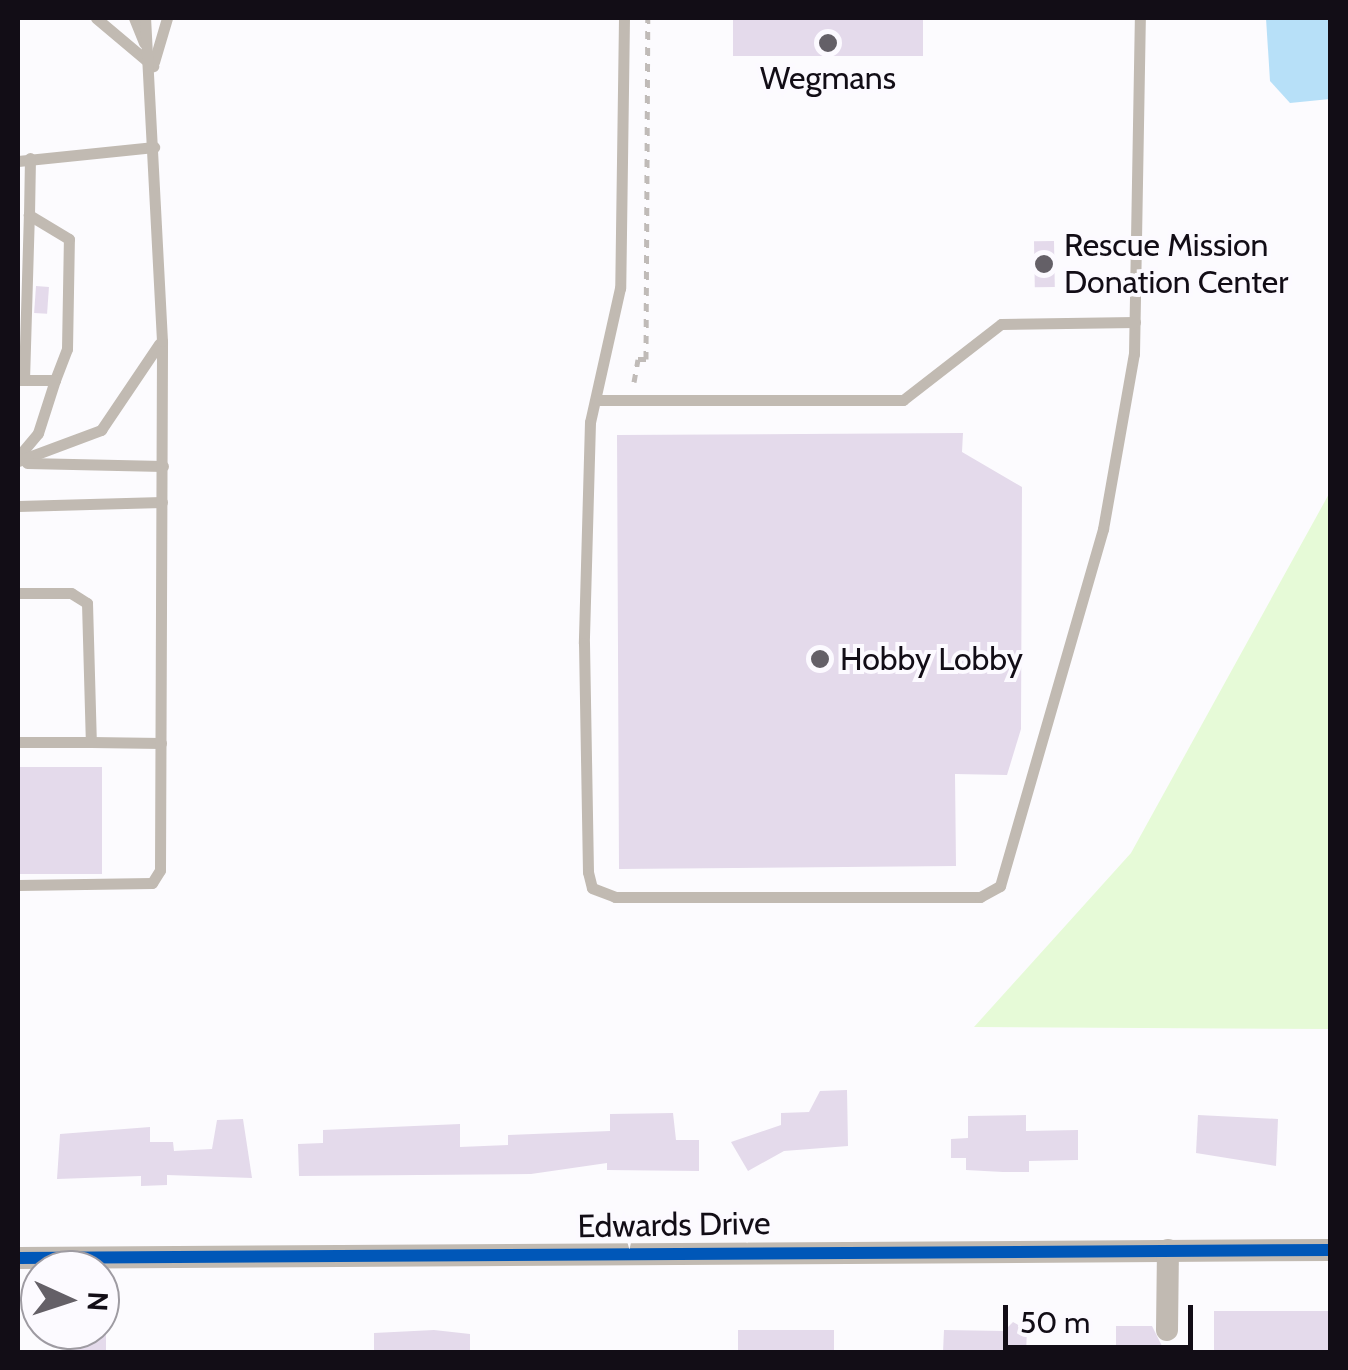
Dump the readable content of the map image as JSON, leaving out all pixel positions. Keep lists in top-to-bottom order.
{
  "streets": {
    "street": ["Edwards Drive"]
  },
  "places": ["Wegmans", "Rescue Mission Donation Center", "Hobby Lobby"],
  "scale_bar": "50 m",
  "north": "right"
}
